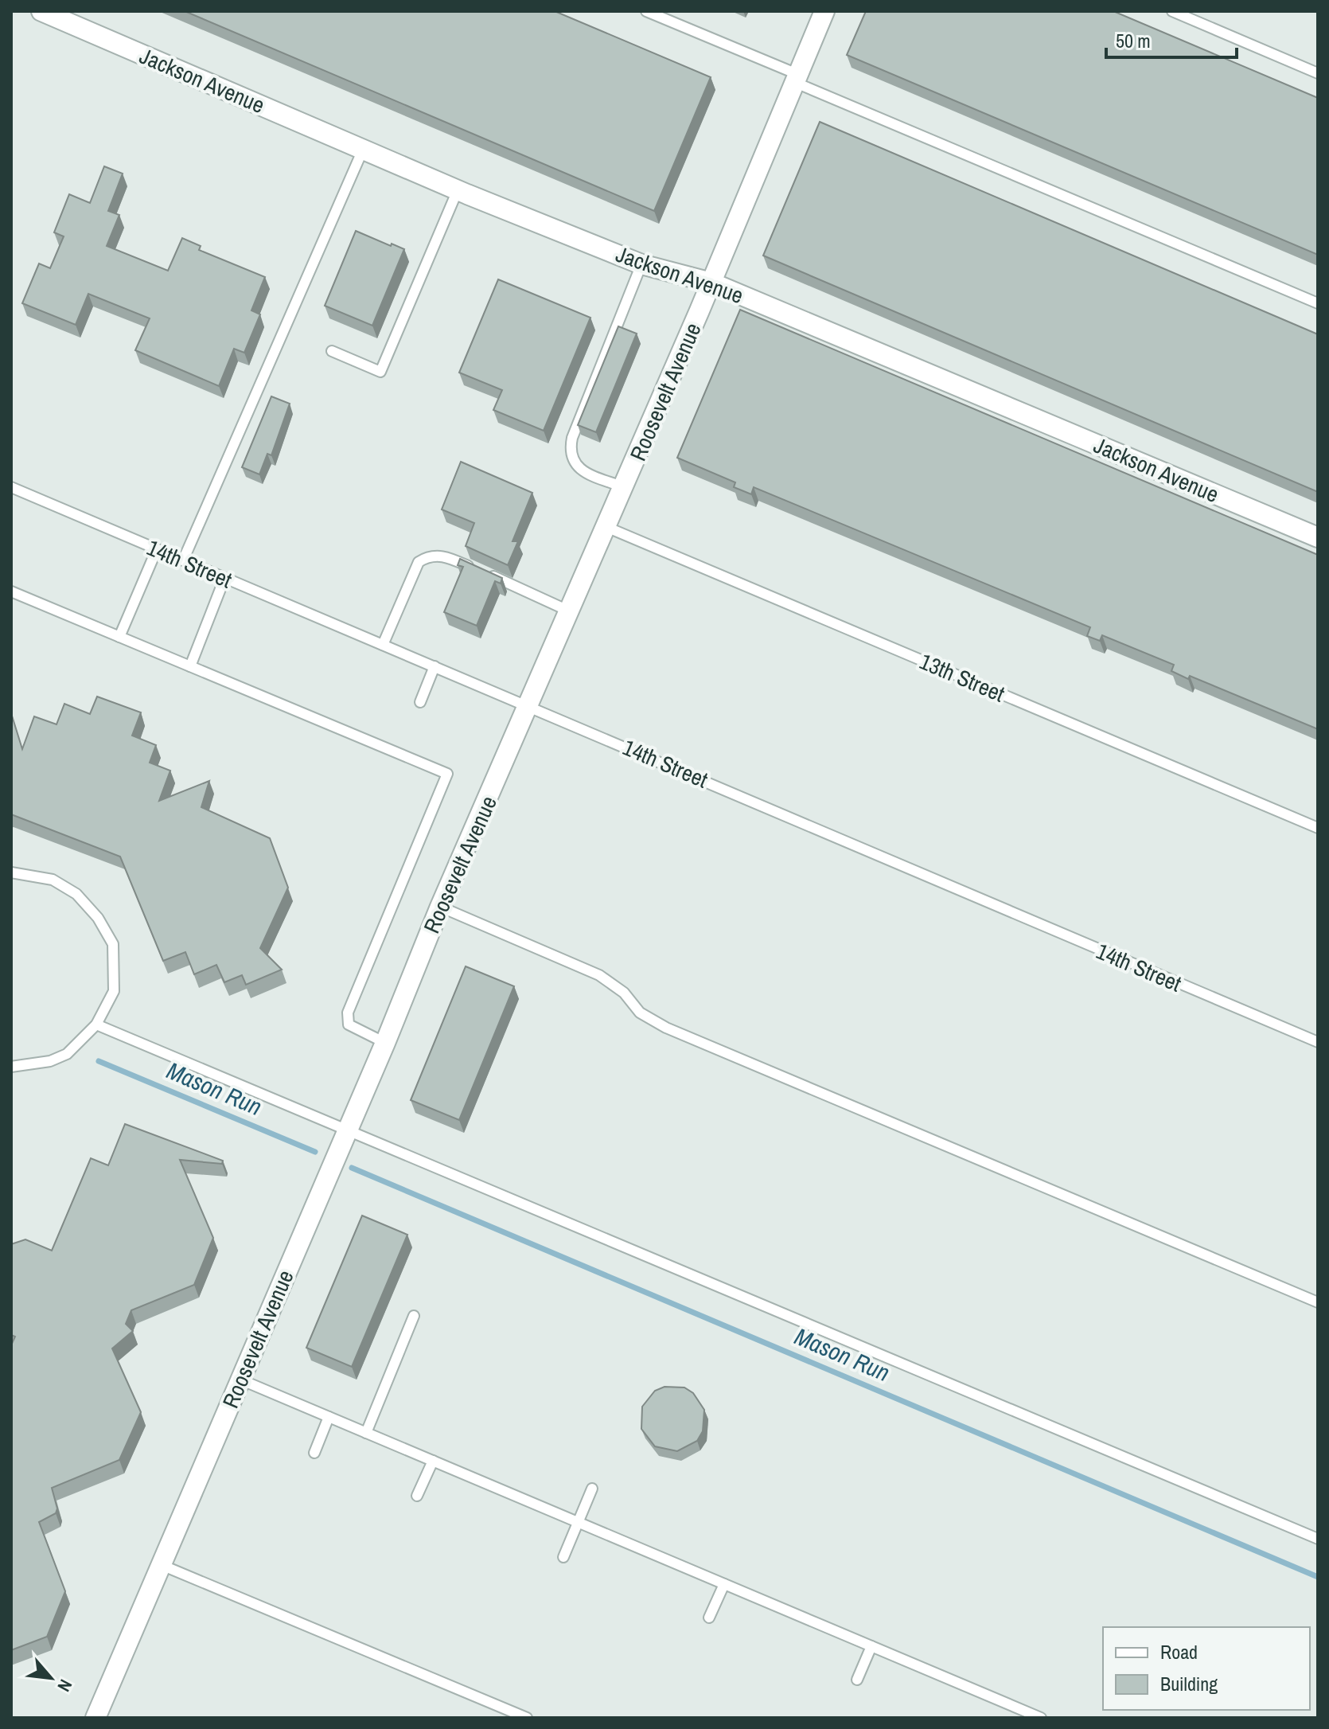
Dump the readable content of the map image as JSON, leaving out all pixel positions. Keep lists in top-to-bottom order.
{
  "streets": {
    "street": ["Jackson Avenue", "Roosevelt Avenue"],
    "lane": ["14th Street", "13th Street"]
  },
  "crossings": [
    ["Jackson Avenue", "Roosevelt Avenue"],
    ["Roosevelt Avenue", "14th Street"],
    ["Roosevelt Avenue", "13th Street"]
  ],
  "water": ["Mason Run"],
  "legend": ["Road", "Building"],
  "scale_bar": "50 m",
  "north": "bottom right"
}
